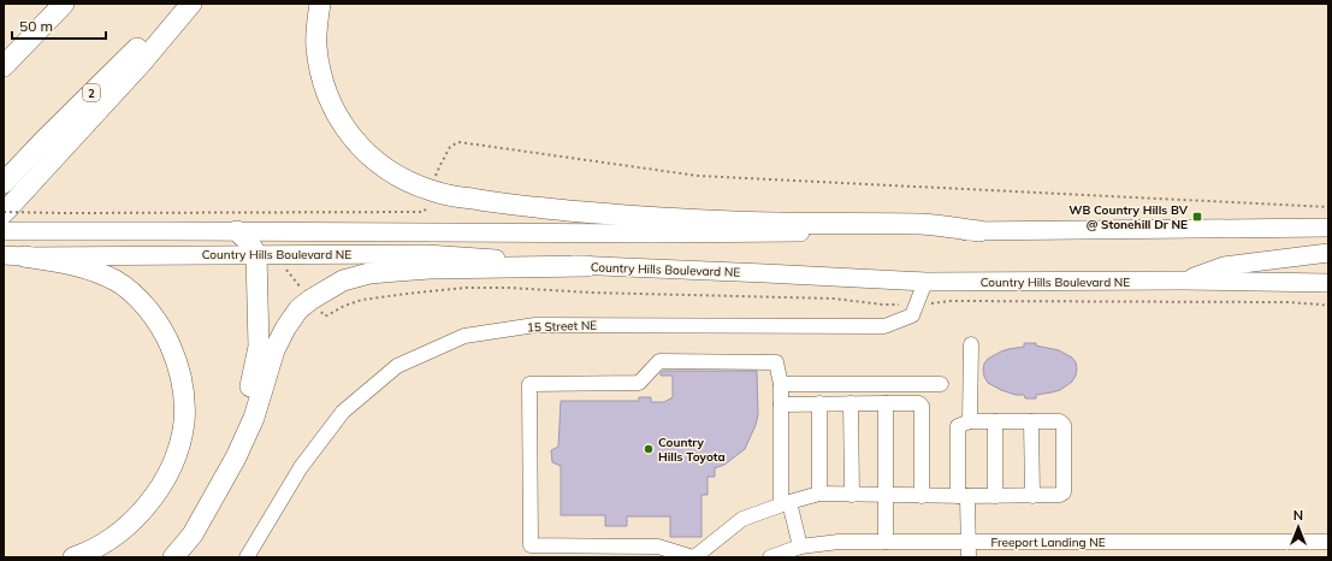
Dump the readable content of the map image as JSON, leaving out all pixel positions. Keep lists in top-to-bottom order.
{
  "streets": {
    "highway": ["2"],
    "main road": ["Country Hills Boulevard NE"],
    "street": ["15 Street NE", "Freeport Landing NE"]
  },
  "crossings": [
    ["Country Hills Boulevard NE", "15 Street NE"]
  ],
  "places": {
    "transit": ["WB Country Hills BV @ Stonehill Dr NE"],
    "other": ["Country Hills Toyota"]
  },
  "scale_bar": "50 m",
  "north": "top"
}
